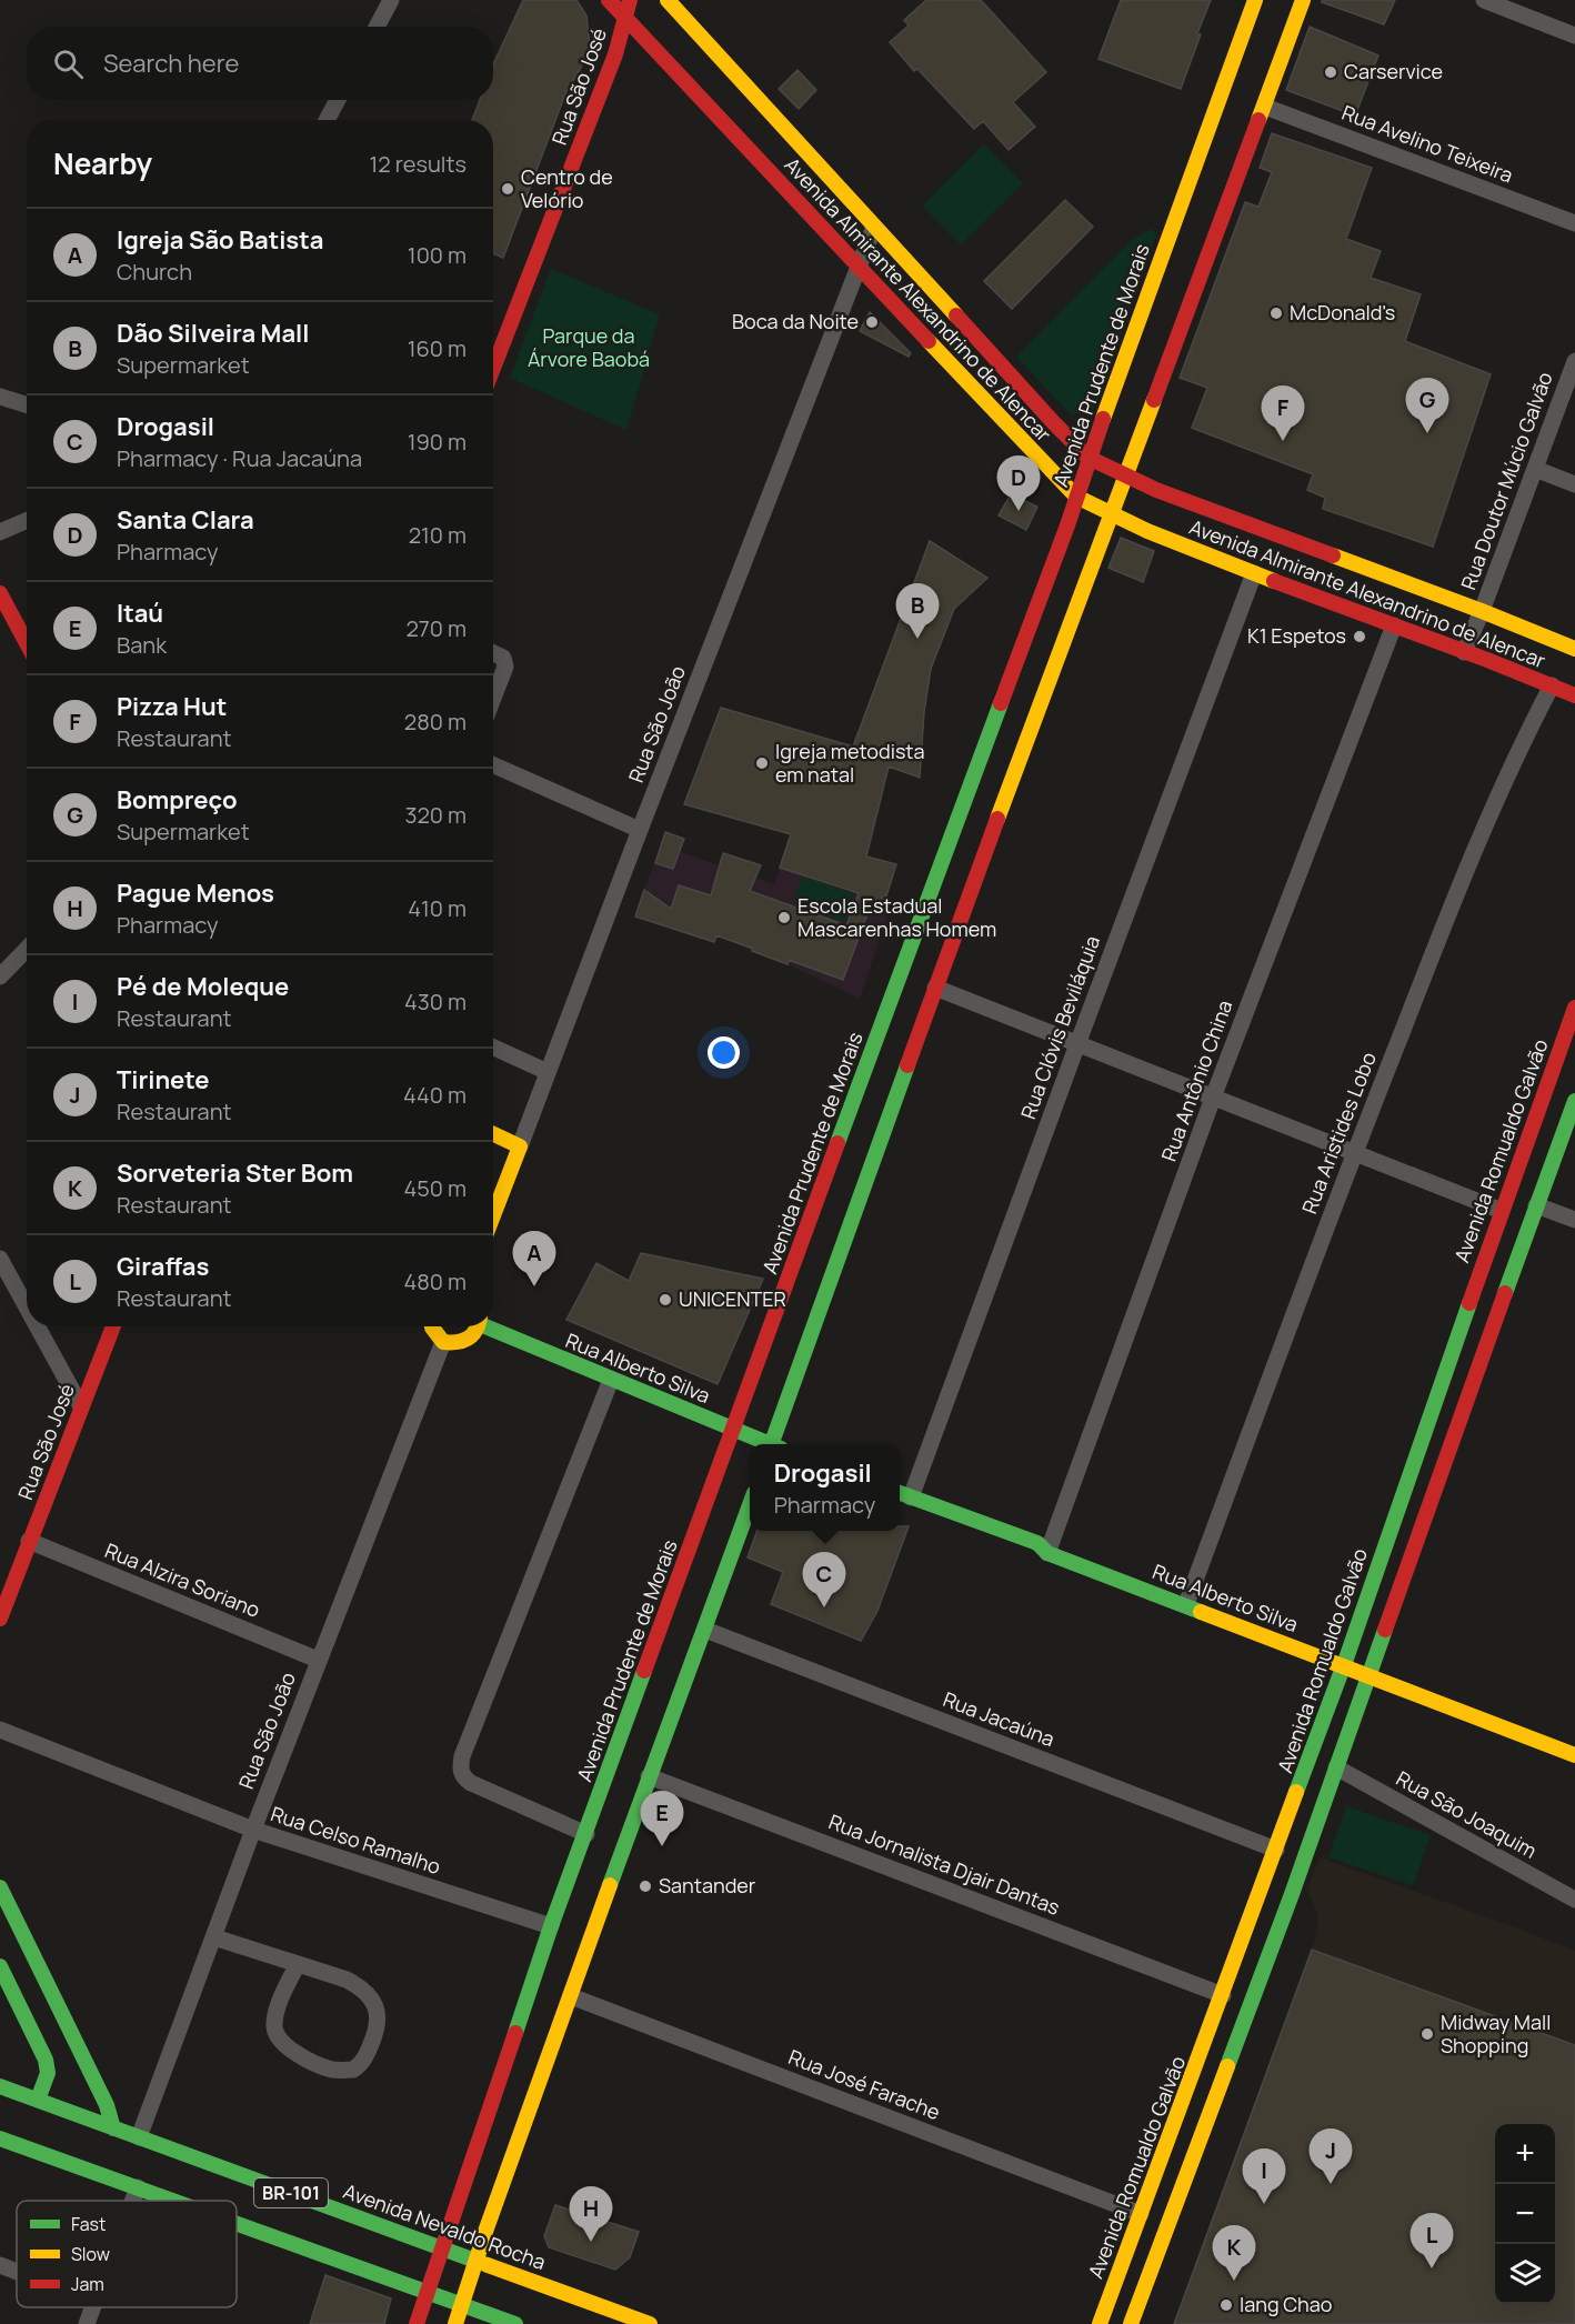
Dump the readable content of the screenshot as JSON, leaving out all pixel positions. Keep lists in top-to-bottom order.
{
  "streets": {
    "main road": [
      "Rua São José",
      "Avenida Almirante Alexandrino de Alencar",
      "Avenida Prudente de Morais",
      "Rua São João",
      "Avenida Romualdo Galvão",
      "Rua Alberto Silva",
      "BR-101",
      "Avenida Nevaldo Rocha"
    ],
    "street": [
      "Rua Avelino Teixeira",
      "Rua Doutor Múcio Galvão",
      "Rua Clóvis Beviláquia",
      "Rua Antônio China",
      "Rua Aristides Lobo",
      "Rua Alzira Soriano",
      "Rua Jacaúna",
      "Rua São Joaquim",
      "Rua Celso Ramalho",
      "Rua Jornalista Djair Dantas",
      "Rua José Farache"
    ]
  },
  "crossings": [
    ["Rua São José", "Avenida Almirante Alexandrino de Alencar"],
    ["Rua São José", "Rua Alzira Soriano"],
    ["Avenida Almirante Alexandrino de Alencar", "Avenida Prudente de Morais"],
    ["Avenida Almirante Alexandrino de Alencar", "Rua Doutor Múcio Galvão"],
    ["Avenida Almirante Alexandrino de Alencar", "Rua São João"],
    ["Avenida Almirante Alexandrino de Alencar", "Rua Clóvis Beviláquia"],
    ["Avenida Almirante Alexandrino de Alencar", "Rua Antônio China"],
    ["Avenida Almirante Alexandrino de Alencar", "Rua Aristides Lobo"],
    ["Avenida Prudente de Morais", "Rua Alberto Silva"],
    ["Avenida Prudente de Morais", "Rua Celso Ramalho"],
    ["Avenida Prudente de Morais", "BR-101"],
    ["Avenida Prudente de Morais", "Avenida Nevaldo Rocha"],
    ["Rua São João", "Rua Alzira Soriano"],
    ["Rua São João", "Rua Celso Ramalho"],
    ["Rua São João", "Avenida Nevaldo Rocha"],
    ["Rua Clóvis Beviláquia", "Rua Alberto Silva"],
    ["Rua Antônio China", "Rua Alberto Silva"],
    ["Rua Aristides Lobo", "Rua Alberto Silva"],
    ["Avenida Romualdo Galvão", "Rua Alberto Silva"],
    ["Avenida Romualdo Galvão", "Rua Jacaúna"],
    ["Avenida Romualdo Galvão", "Rua Jornalista Djair Dantas"],
    ["Avenida Romualdo Galvão", "Rua José Farache"]
  ],
  "parks": ["Parque da Árvore Baobá"],
  "places": [
    "Carservice",
    "Centro de Velório",
    "McDonald's",
    "Boca da Noite",
    "K1 Espetos",
    "Igreja metodista em natal",
    "Escola Estadual Mascarenhas Homem",
    "UNICENTER",
    "Santander",
    "Midway Mall Shopping",
    "Iang Chao"
  ],
  "legend": ["Fast", "Slow", "Jam"],
  "page": {
    "search": "Search here",
    "heading": ["Nearby", "12 results"],
    "list": [
      {
        "mark": "A",
        "name": "Igreja São Batista",
        "note": "Church",
        "value": "100 m"
      },
      {
        "mark": "B",
        "name": "Dão Silveira Mall",
        "note": "Supermarket",
        "value": "160 m"
      },
      {
        "mark": "C",
        "name": "Drogasil",
        "note": "Pharmacy · Rua Jacaúna",
        "value": "190 m"
      },
      {
        "mark": "D",
        "name": "Santa Clara",
        "note": "Pharmacy",
        "value": "210 m"
      },
      {
        "mark": "E",
        "name": "Itaú",
        "note": "Bank",
        "value": "270 m"
      },
      {
        "mark": "F",
        "name": "Pizza Hut",
        "note": "Restaurant",
        "value": "280 m"
      },
      {
        "mark": "G",
        "name": "Bompreço",
        "note": "Supermarket",
        "value": "320 m"
      },
      {
        "mark": "H",
        "name": "Pague Menos",
        "note": "Pharmacy",
        "value": "410 m"
      },
      {
        "mark": "I",
        "name": "Pé de Moleque",
        "note": "Restaurant",
        "value": "430 m"
      },
      {
        "mark": "J",
        "name": "Tirinete",
        "note": "Restaurant",
        "value": "440 m"
      },
      {
        "mark": "K",
        "name": "Sorveteria Ster Bom",
        "note": "Restaurant",
        "value": "450 m"
      },
      {
        "mark": "L",
        "name": "Giraffas",
        "note": "Restaurant",
        "value": "480 m"
      }
    ],
    "pins": [
      "G",
      "F",
      "D",
      "B",
      "A",
      "C",
      "E",
      "J",
      "I",
      "H",
      "L",
      "K"
    ],
    "popup": ["Drogasil", "Pharmacy"],
    "map_buttons": ["+", "−"]
  }
}
